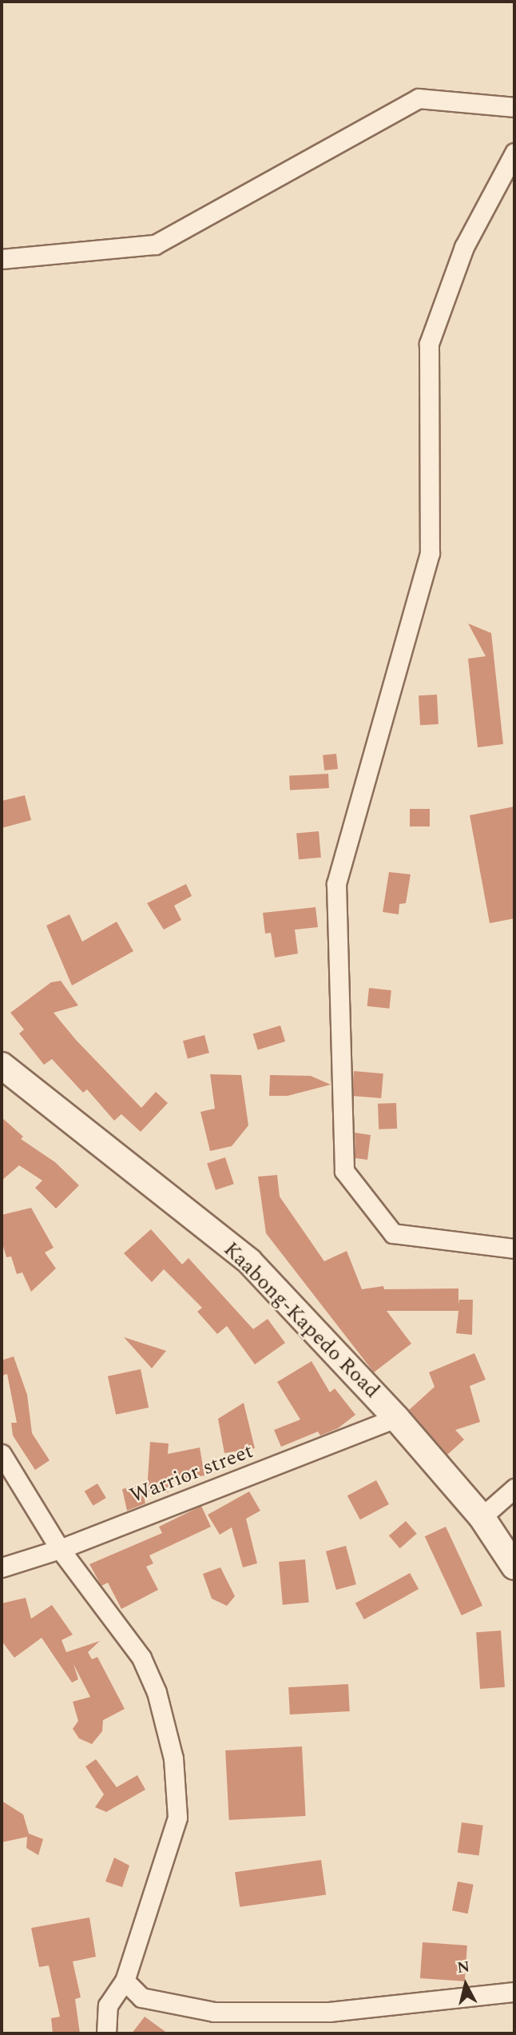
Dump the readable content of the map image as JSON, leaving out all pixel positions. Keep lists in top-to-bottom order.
{
  "streets": {
    "main road": ["Kaabong-Kapedo Road"],
    "street": ["Warrior street"]
  },
  "crossings": [
    ["Kaabong-Kapedo Road", "Warrior street"]
  ],
  "north": "top"
}
